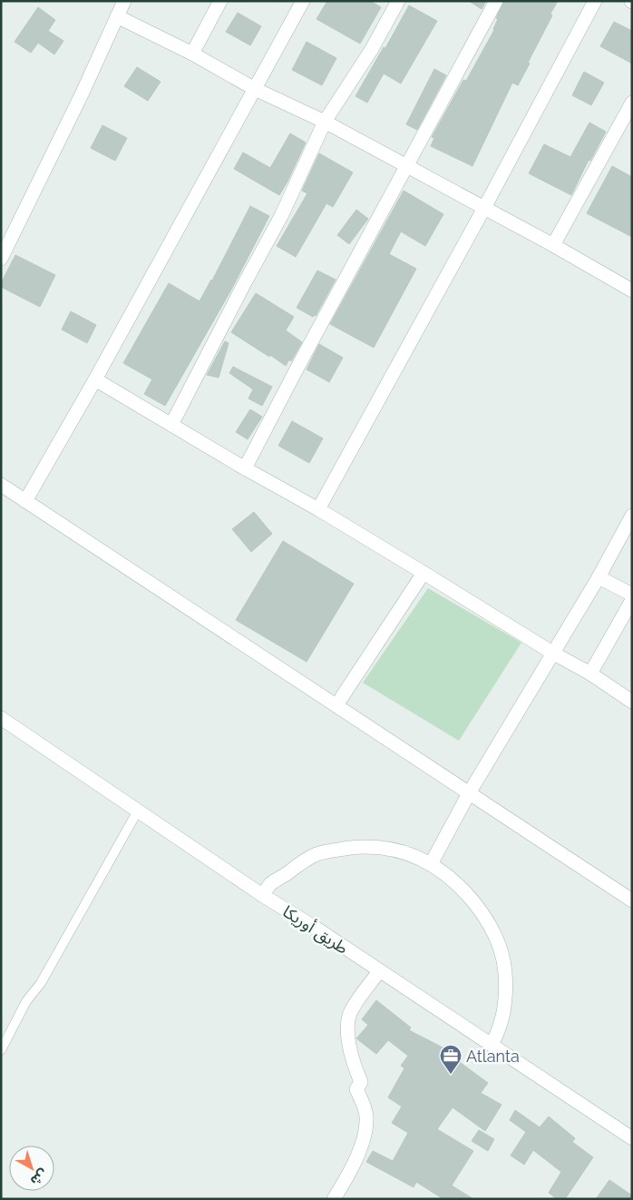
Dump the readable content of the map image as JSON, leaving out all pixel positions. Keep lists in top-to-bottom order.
{
  "streets": {
    "street": ["طريق أوريكا"]
  },
  "places": {
    "office": ["Atlanta"]
  },
  "north": "bottom right"
}
